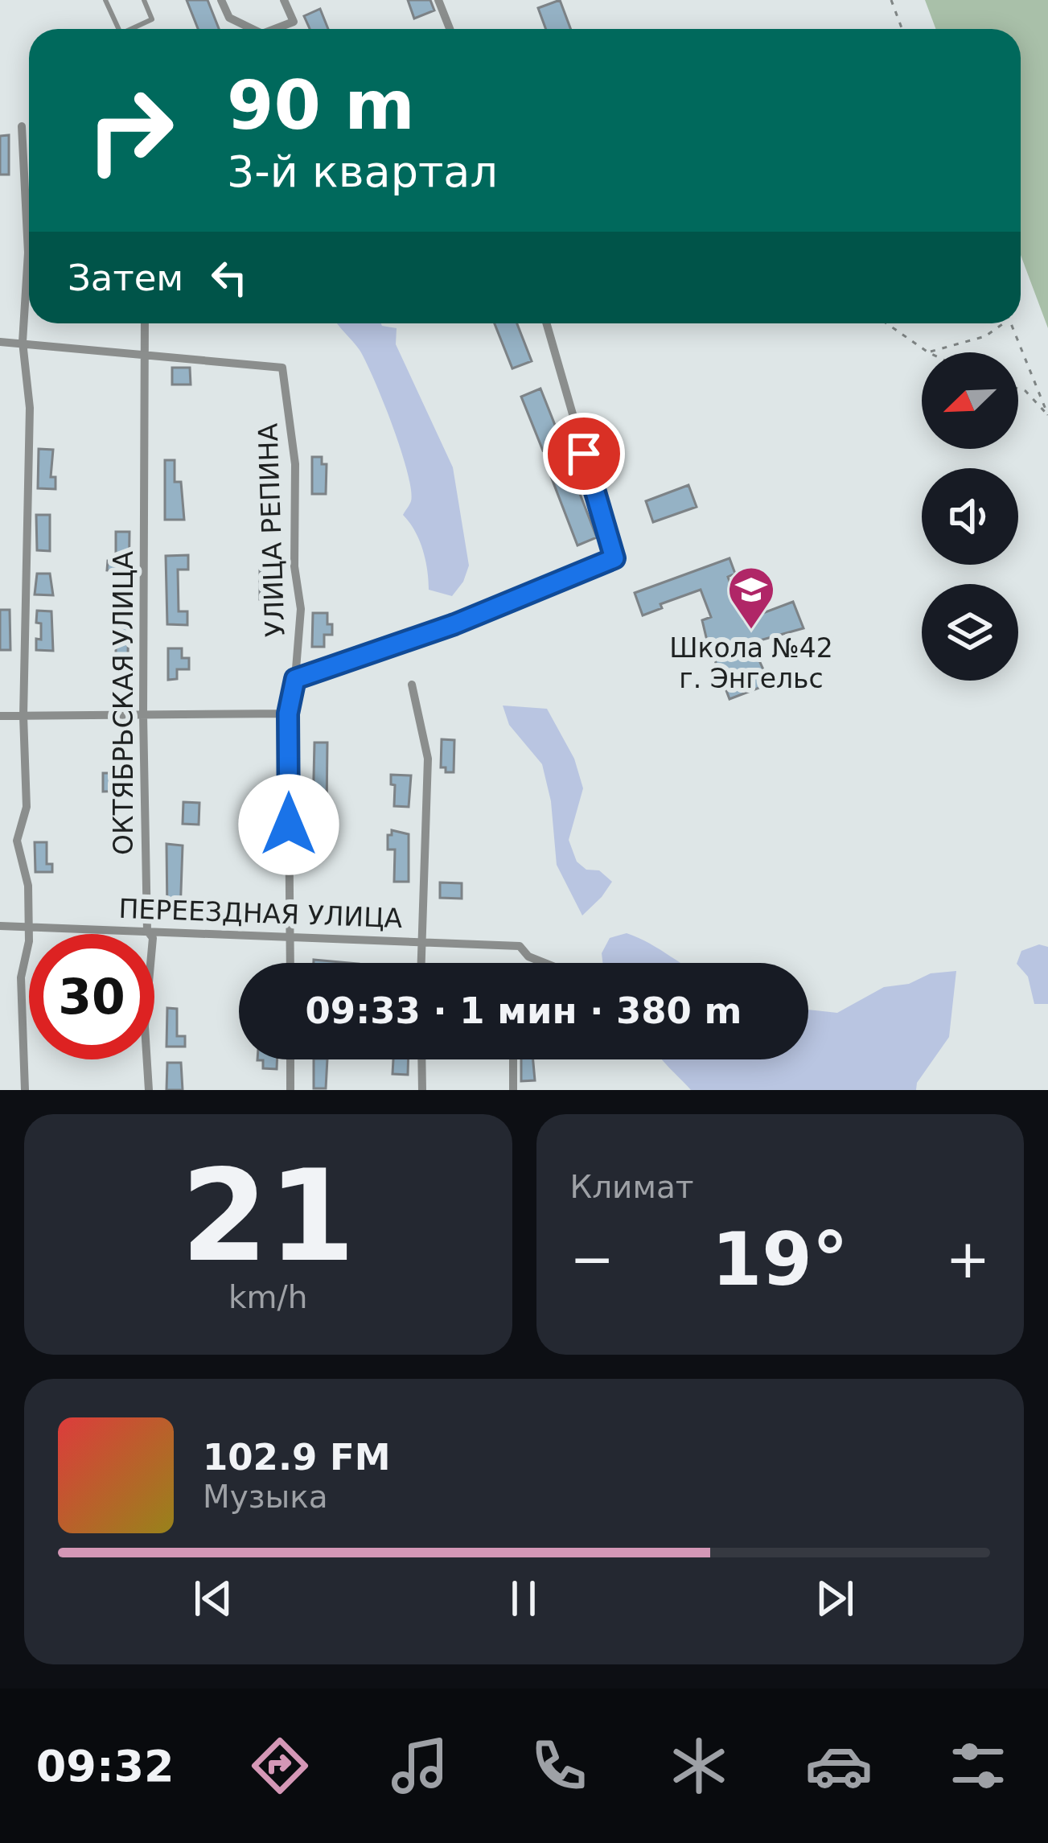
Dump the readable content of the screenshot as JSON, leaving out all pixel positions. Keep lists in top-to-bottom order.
{
  "streets": {
    "street": ["УЛИЦА РЕПИНА", "ОКТЯБРЬСКАЯ УЛИЦА", "ПЕРЕЕЗДНАЯ УЛИЦА"]
  },
  "crossings": [
    ["УЛИЦА РЕПИНА", "ОКТЯБРЬСКАЯ УЛИЦА"],
    ["УЛИЦА РЕПИНА", "ПЕРЕЕЗДНАЯ УЛИЦА"],
    ["ОКТЯБРЬСКАЯ УЛИЦА", "ПЕРЕЕЗДНАЯ УЛИЦА"]
  ],
  "places": {
    "school or university": ["Школа №42 г. Энгельс"]
  },
  "north": "bottom left",
  "page": {
    "turn": ["90 m", "3-й квартал"],
    "then": "Затем",
    "limit": "30",
    "trip": "09:33 · 1 мин · 380 m",
    "tile": [
      ["21", "km/h"],
      "Климат"
    ],
    "heat": ["−", "19°", "+"],
    "song": ["102.9 FM", "Музыка"],
    "tabs": "09:32"
  }
}
